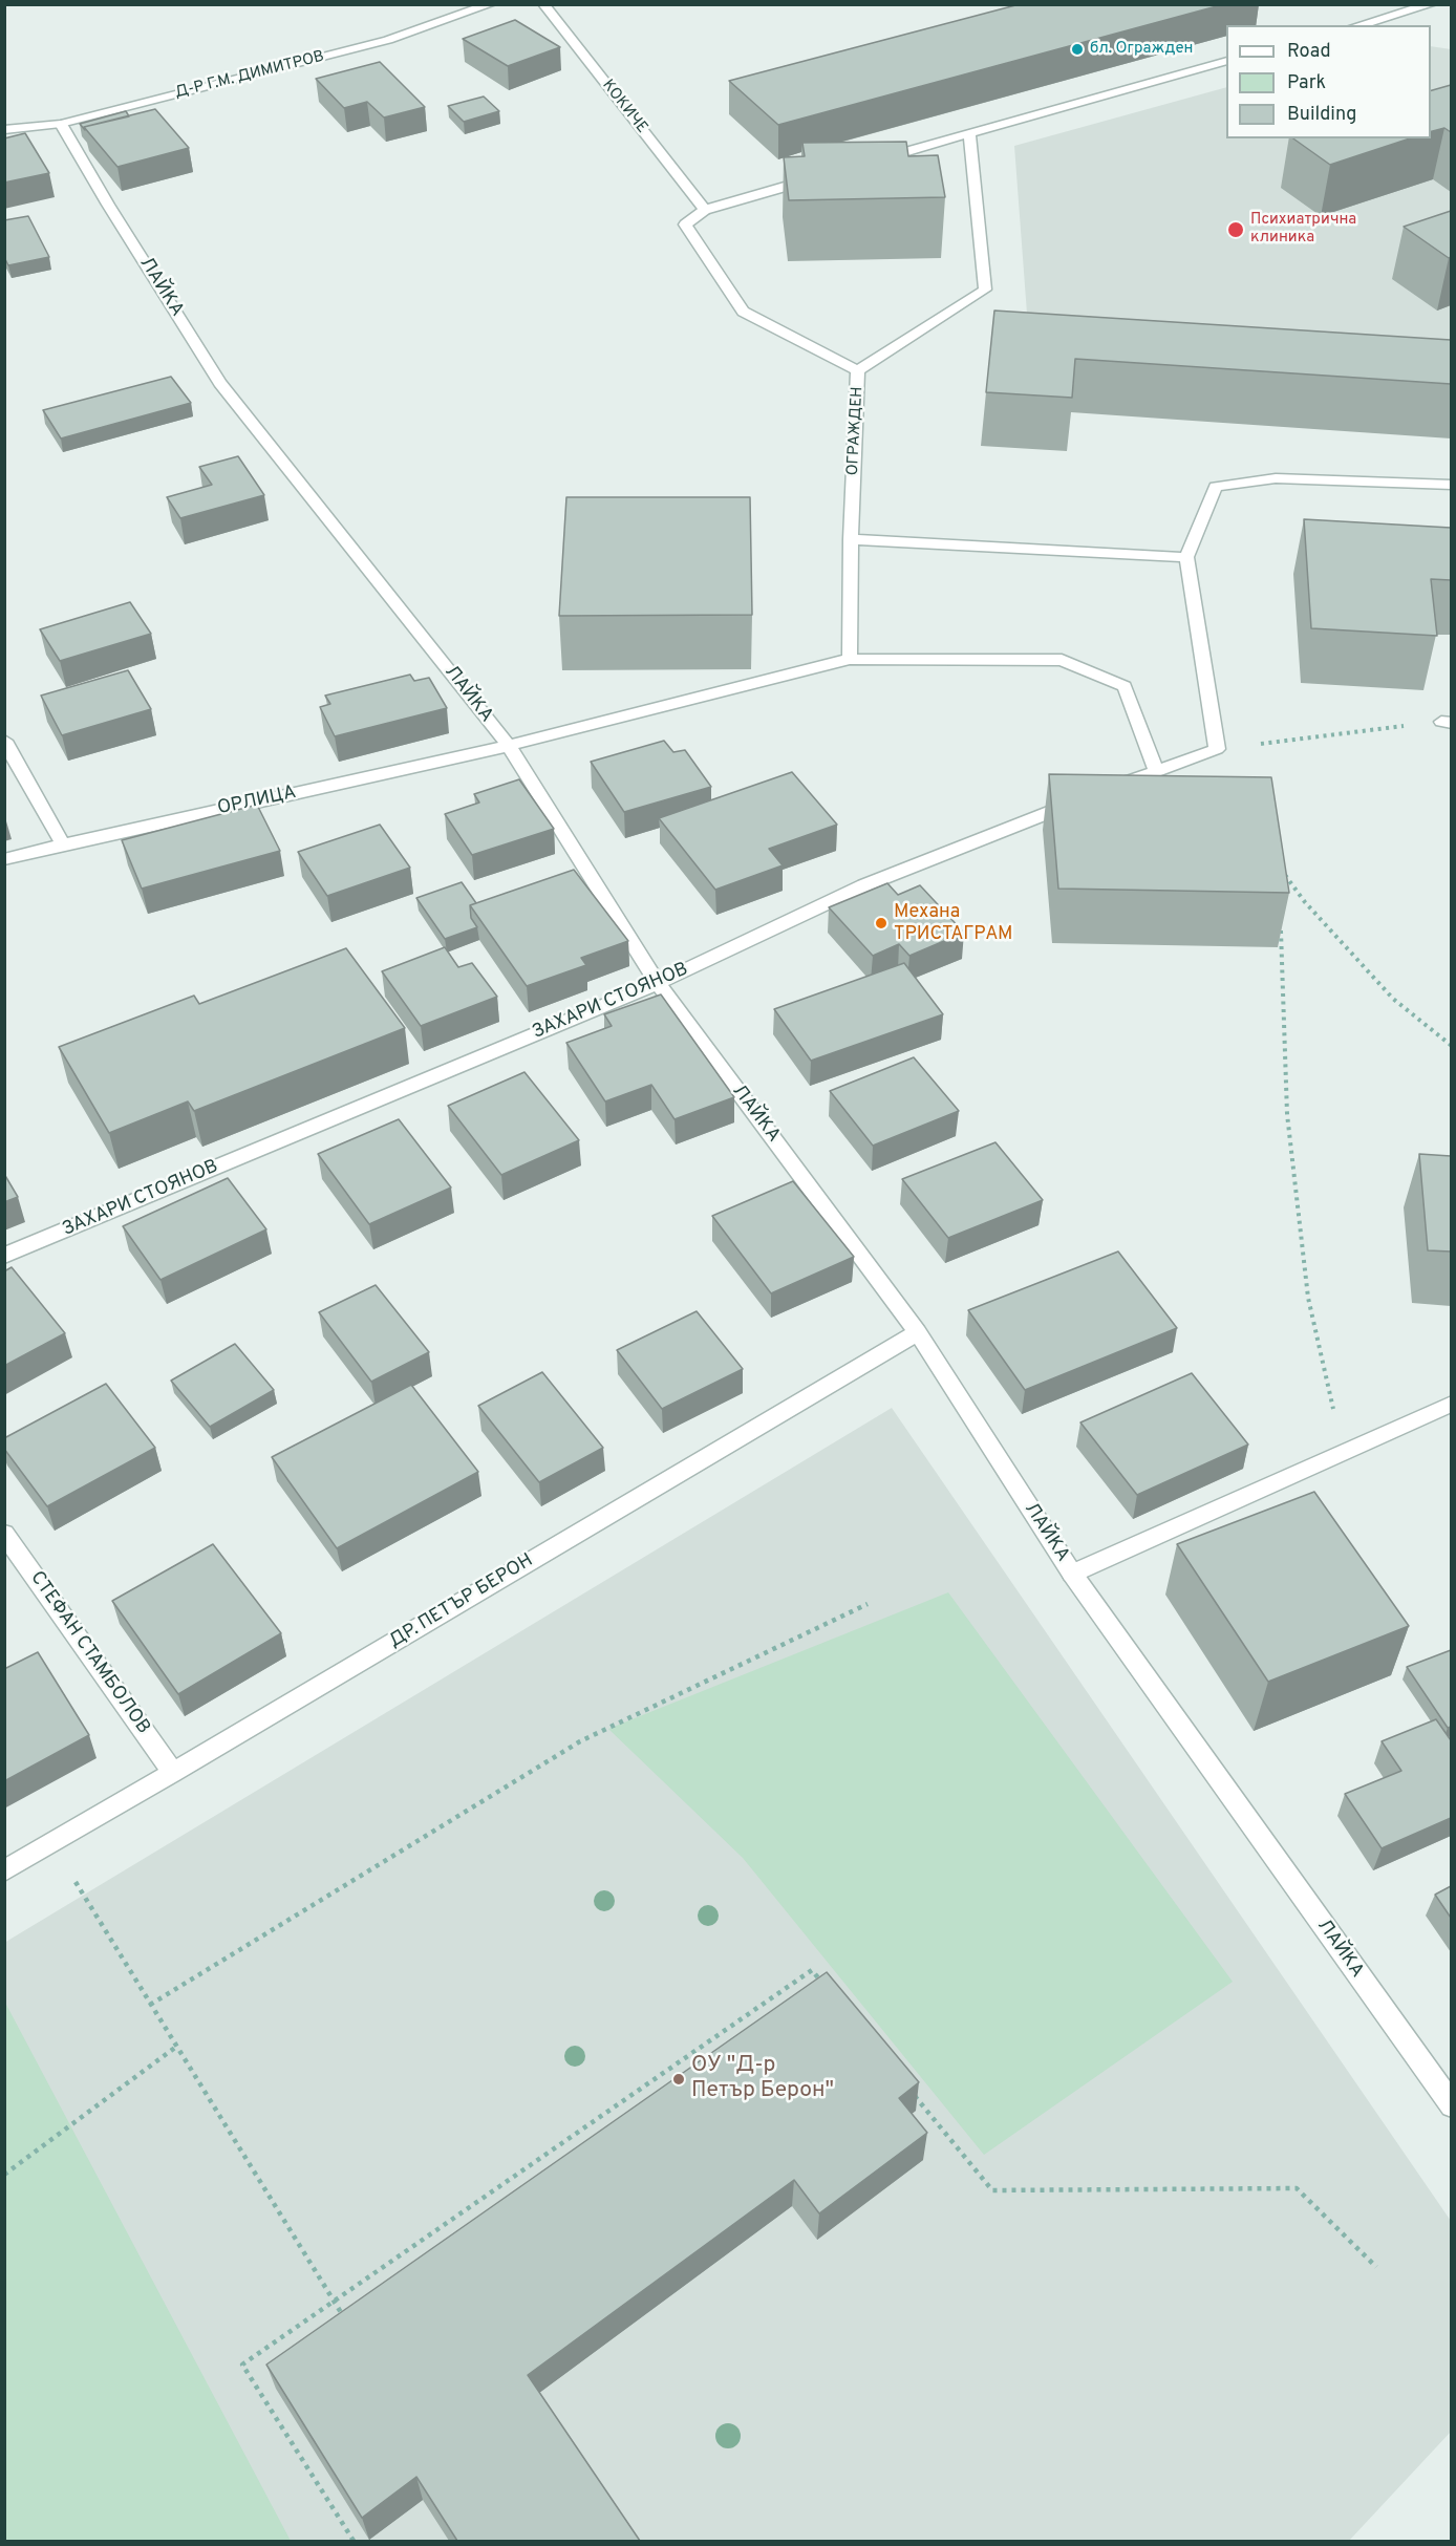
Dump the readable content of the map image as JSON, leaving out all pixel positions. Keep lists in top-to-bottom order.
{
  "streets": {
    "street": [
      "Д-Р Г.М. ДИМИТРОВ",
      "КОКИЧЕ",
      "ЛАЙКА",
      "ОГРАЖДЕН",
      "ОРЛИЦА",
      "ЗАХАРИ СТОЯНОВ",
      "ДР. ПЕТЪР БЕРОН",
      "СТЕФАН СТАМБОЛОВ"
    ]
  },
  "crossings": [
    ["Д-Р Г.М. ДИМИТРОВ", "ЛАЙКА"],
    ["ЛАЙКА", "ОРЛИЦА"],
    ["ЛАЙКА", "ЗАХАРИ СТОЯНОВ"],
    ["ЛАЙКА", "ДР. ПЕТЪР БЕРОН"],
    ["ОГРАЖДЕН", "ОРЛИЦА"],
    ["ДР. ПЕТЪР БЕРОН", "СТЕФАН СТАМБОЛОВ"]
  ],
  "places": [
    "бл. Огражден",
    "Психиатрична клиника",
    "Механа ТРИСТАГРАМ",
    "ОУ \"Д-р Петър Берон\""
  ],
  "legend": ["Road", "Park", "Building"]
}
